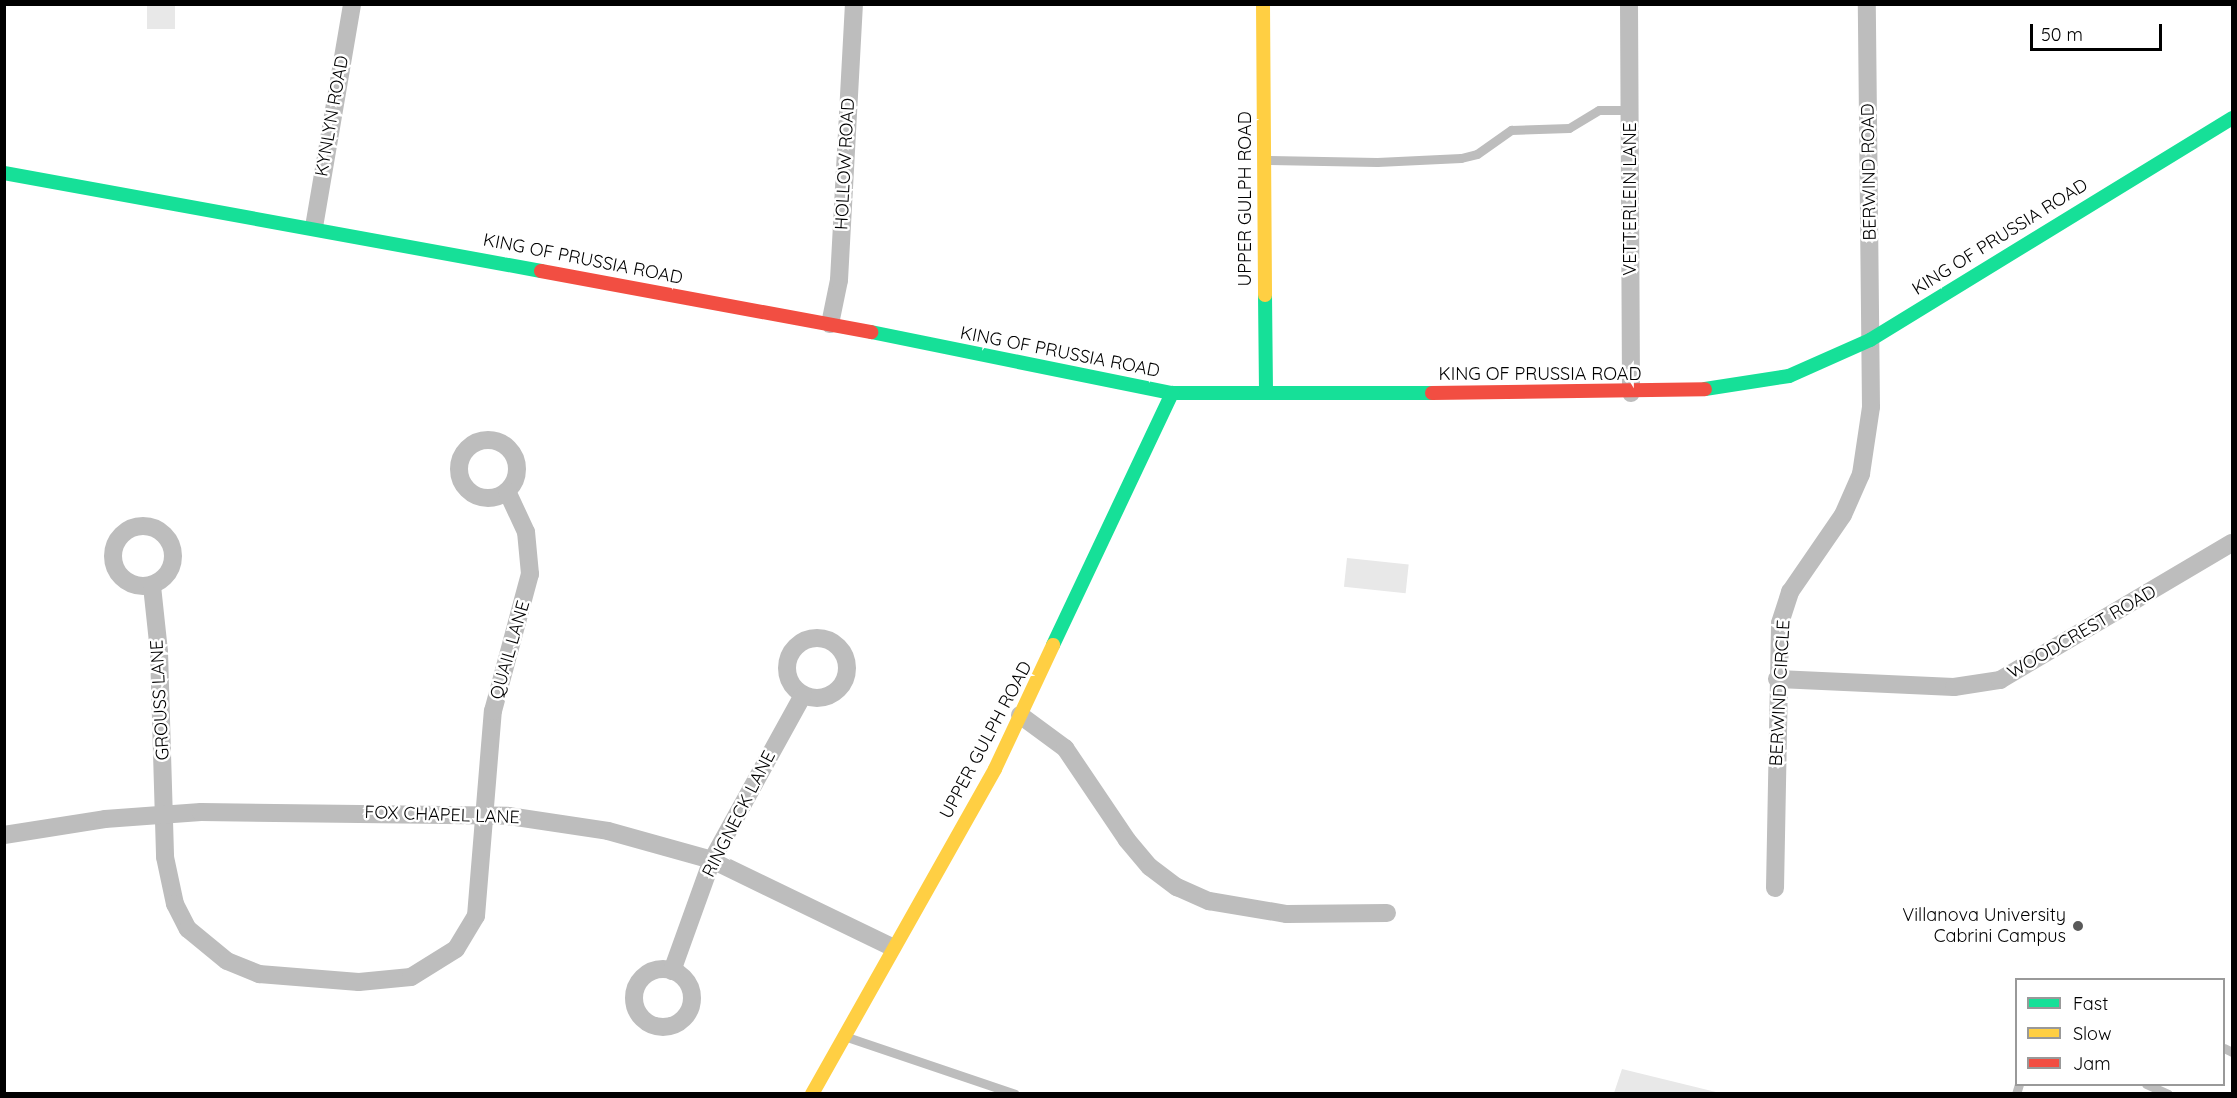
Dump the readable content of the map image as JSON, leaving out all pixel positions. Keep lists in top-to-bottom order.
{
  "streets": {
    "street": [
      "KYNLYN ROAD",
      "HOLLOW ROAD",
      "BERWIND ROAD",
      "UPPER GULPH ROAD",
      "VETTERLEIN LANE",
      "KING OF PRUSSIA ROAD",
      "WOODCREST ROAD",
      "QUAIL LANE",
      "BERWIND CIRCLE",
      "GROUSS LANE",
      "RINGNECK LANE",
      "FOX CHAPEL LANE"
    ]
  },
  "crossings": [
    ["KYNLYN ROAD", "KING OF PRUSSIA ROAD"],
    ["HOLLOW ROAD", "KING OF PRUSSIA ROAD"],
    ["BERWIND ROAD", "KING OF PRUSSIA ROAD"],
    ["BERWIND ROAD", "BERWIND CIRCLE"],
    ["UPPER GULPH ROAD", "KING OF PRUSSIA ROAD"],
    ["UPPER GULPH ROAD", "FOX CHAPEL LANE"],
    ["VETTERLEIN LANE", "KING OF PRUSSIA ROAD"],
    ["KING OF PRUSSIA ROAD", "BERWIND CIRCLE"],
    ["WOODCREST ROAD", "BERWIND CIRCLE"],
    ["QUAIL LANE", "GROUSS LANE"],
    ["QUAIL LANE", "FOX CHAPEL LANE"],
    ["GROUSS LANE", "FOX CHAPEL LANE"],
    ["RINGNECK LANE", "FOX CHAPEL LANE"]
  ],
  "places": ["Villanova University Cabrini Campus"],
  "legend": ["Fast", "Slow", "Jam"],
  "scale_bar": "50 m"
}
